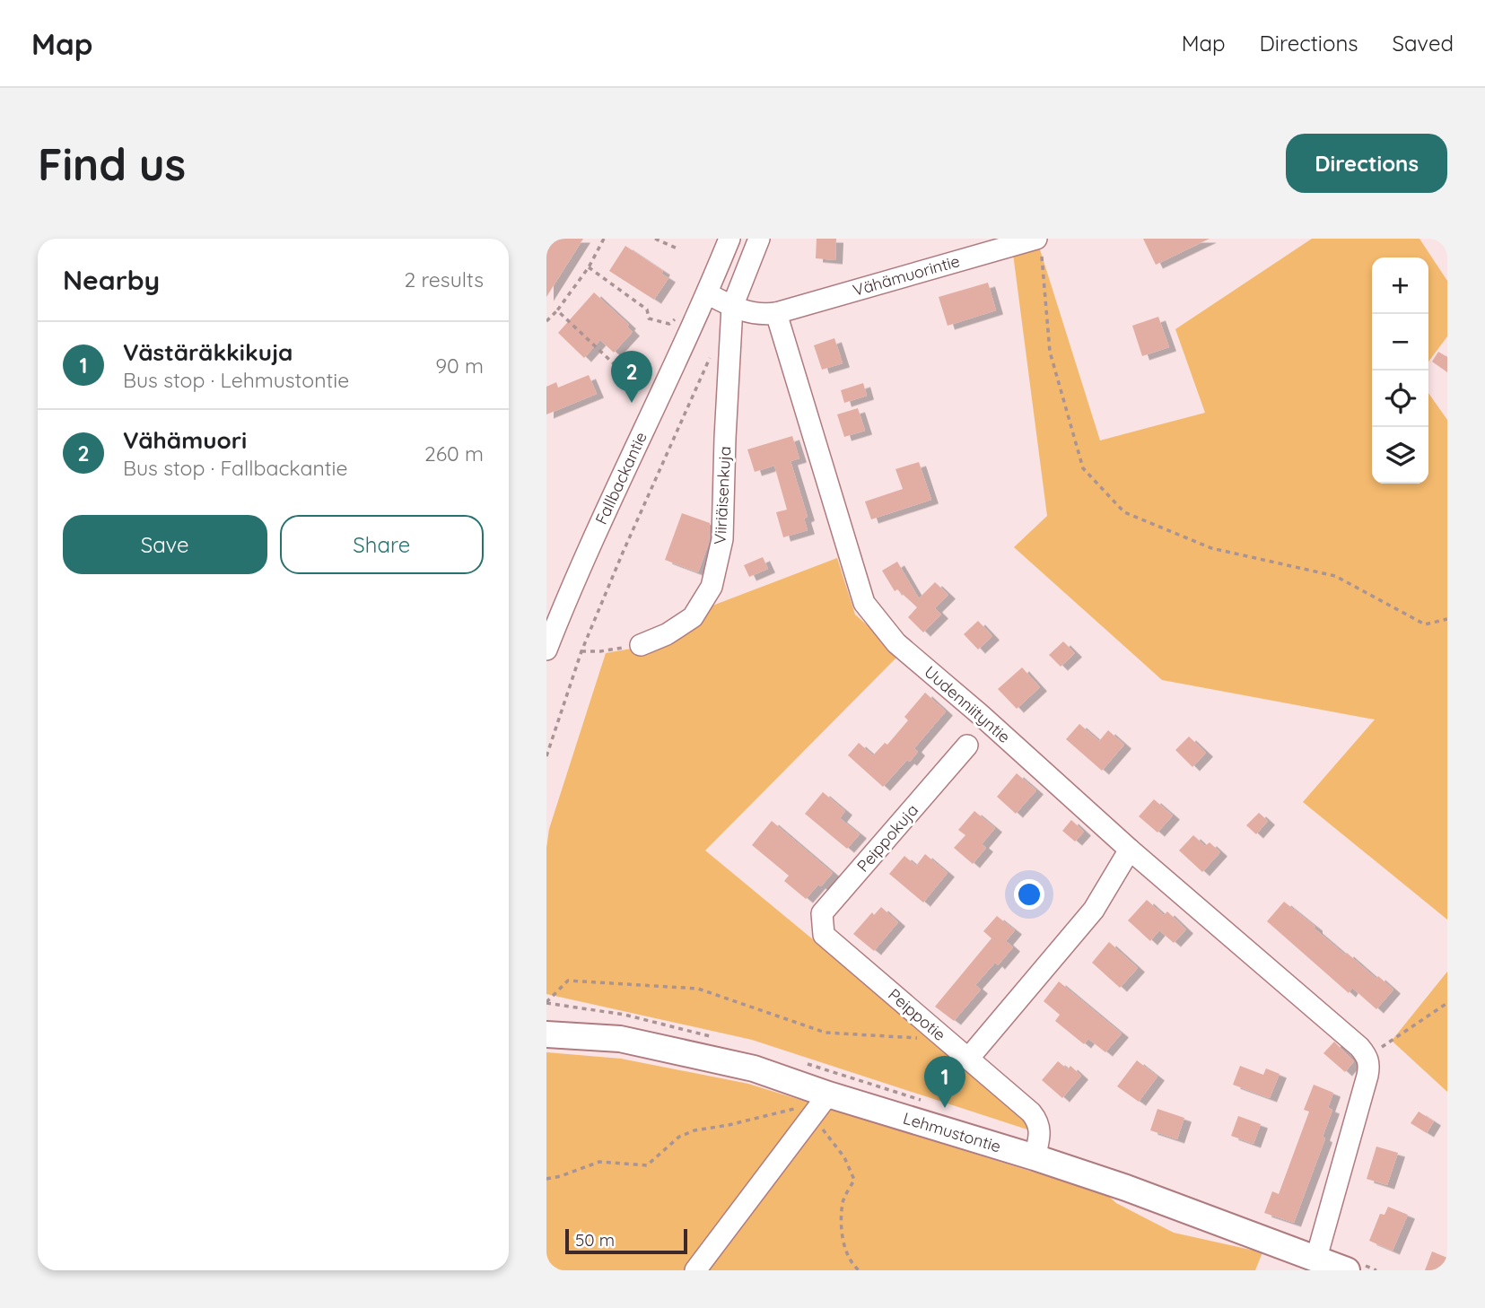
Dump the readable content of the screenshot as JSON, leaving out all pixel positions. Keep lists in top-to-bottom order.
{
  "streets": {
    "main road": ["Lehmustontie"],
    "street": [
      "Vähämuorintie",
      "Fallbackantie",
      "Viiriäisenkuja",
      "Uudenniityntie",
      "Peippokuja",
      "Peippotie"
    ]
  },
  "crossings": [
    ["Vähämuorintie", "Uudenniityntie"],
    ["Peippokuja", "Peippotie"],
    ["Peippotie", "Lehmustontie"]
  ],
  "scale_bar": "50 m",
  "page": {
    "header": "Map",
    "nav": ["Map", "Directions", "Saved"],
    "buttons": [
      "Directions",
      ["Save", "Share"]
    ],
    "title": "Find us",
    "heading": ["Nearby", "2 results"],
    "map_buttons": ["+", "−"],
    "list": [
      {
        "mark": "1",
        "name": "Västäräkkikuja",
        "note": "Bus stop · Lehmustontie",
        "value": "90 m"
      },
      {
        "mark": "2",
        "name": "Vähämuori",
        "note": "Bus stop · Fallbackantie",
        "value": "260 m"
      }
    ],
    "pins": ["2", "1"],
    "scale": "50 m"
  }
}
